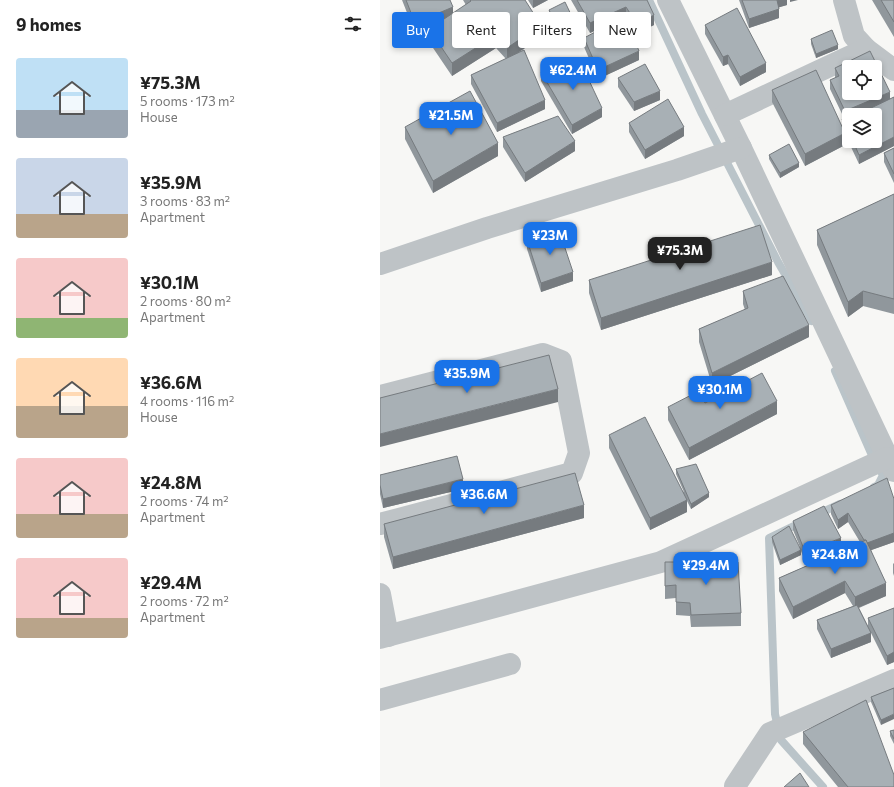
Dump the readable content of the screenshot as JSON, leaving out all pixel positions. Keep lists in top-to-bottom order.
{
  "page": {
    "heading": "9 homes",
    "chip": [
      "Buy",
      "Rent",
      "Filters",
      "New"
    ],
    "list": [
      {
        "name": "¥75.3M",
        "note": "5 rooms · 173 m² · House"
      },
      {
        "name": "¥35.9M",
        "note": "3 rooms · 83 m² · Apartment"
      },
      {
        "name": "¥30.1M",
        "note": "2 rooms · 80 m² · Apartment"
      },
      {
        "name": "¥36.6M",
        "note": "4 rooms · 116 m² · House"
      },
      {
        "name": "¥24.8M",
        "note": "2 rooms · 74 m² · Apartment"
      },
      {
        "name": "¥29.4M",
        "note": "2 rooms · 72 m² · Apartment"
      }
    ],
    "price": [
      "¥62.4M",
      "¥21.5M",
      "¥23M",
      "¥75.3M",
      "¥35.9M",
      "¥30.1M",
      "¥36.6M",
      "¥24.8M",
      "¥29.4M"
    ]
  }
}
